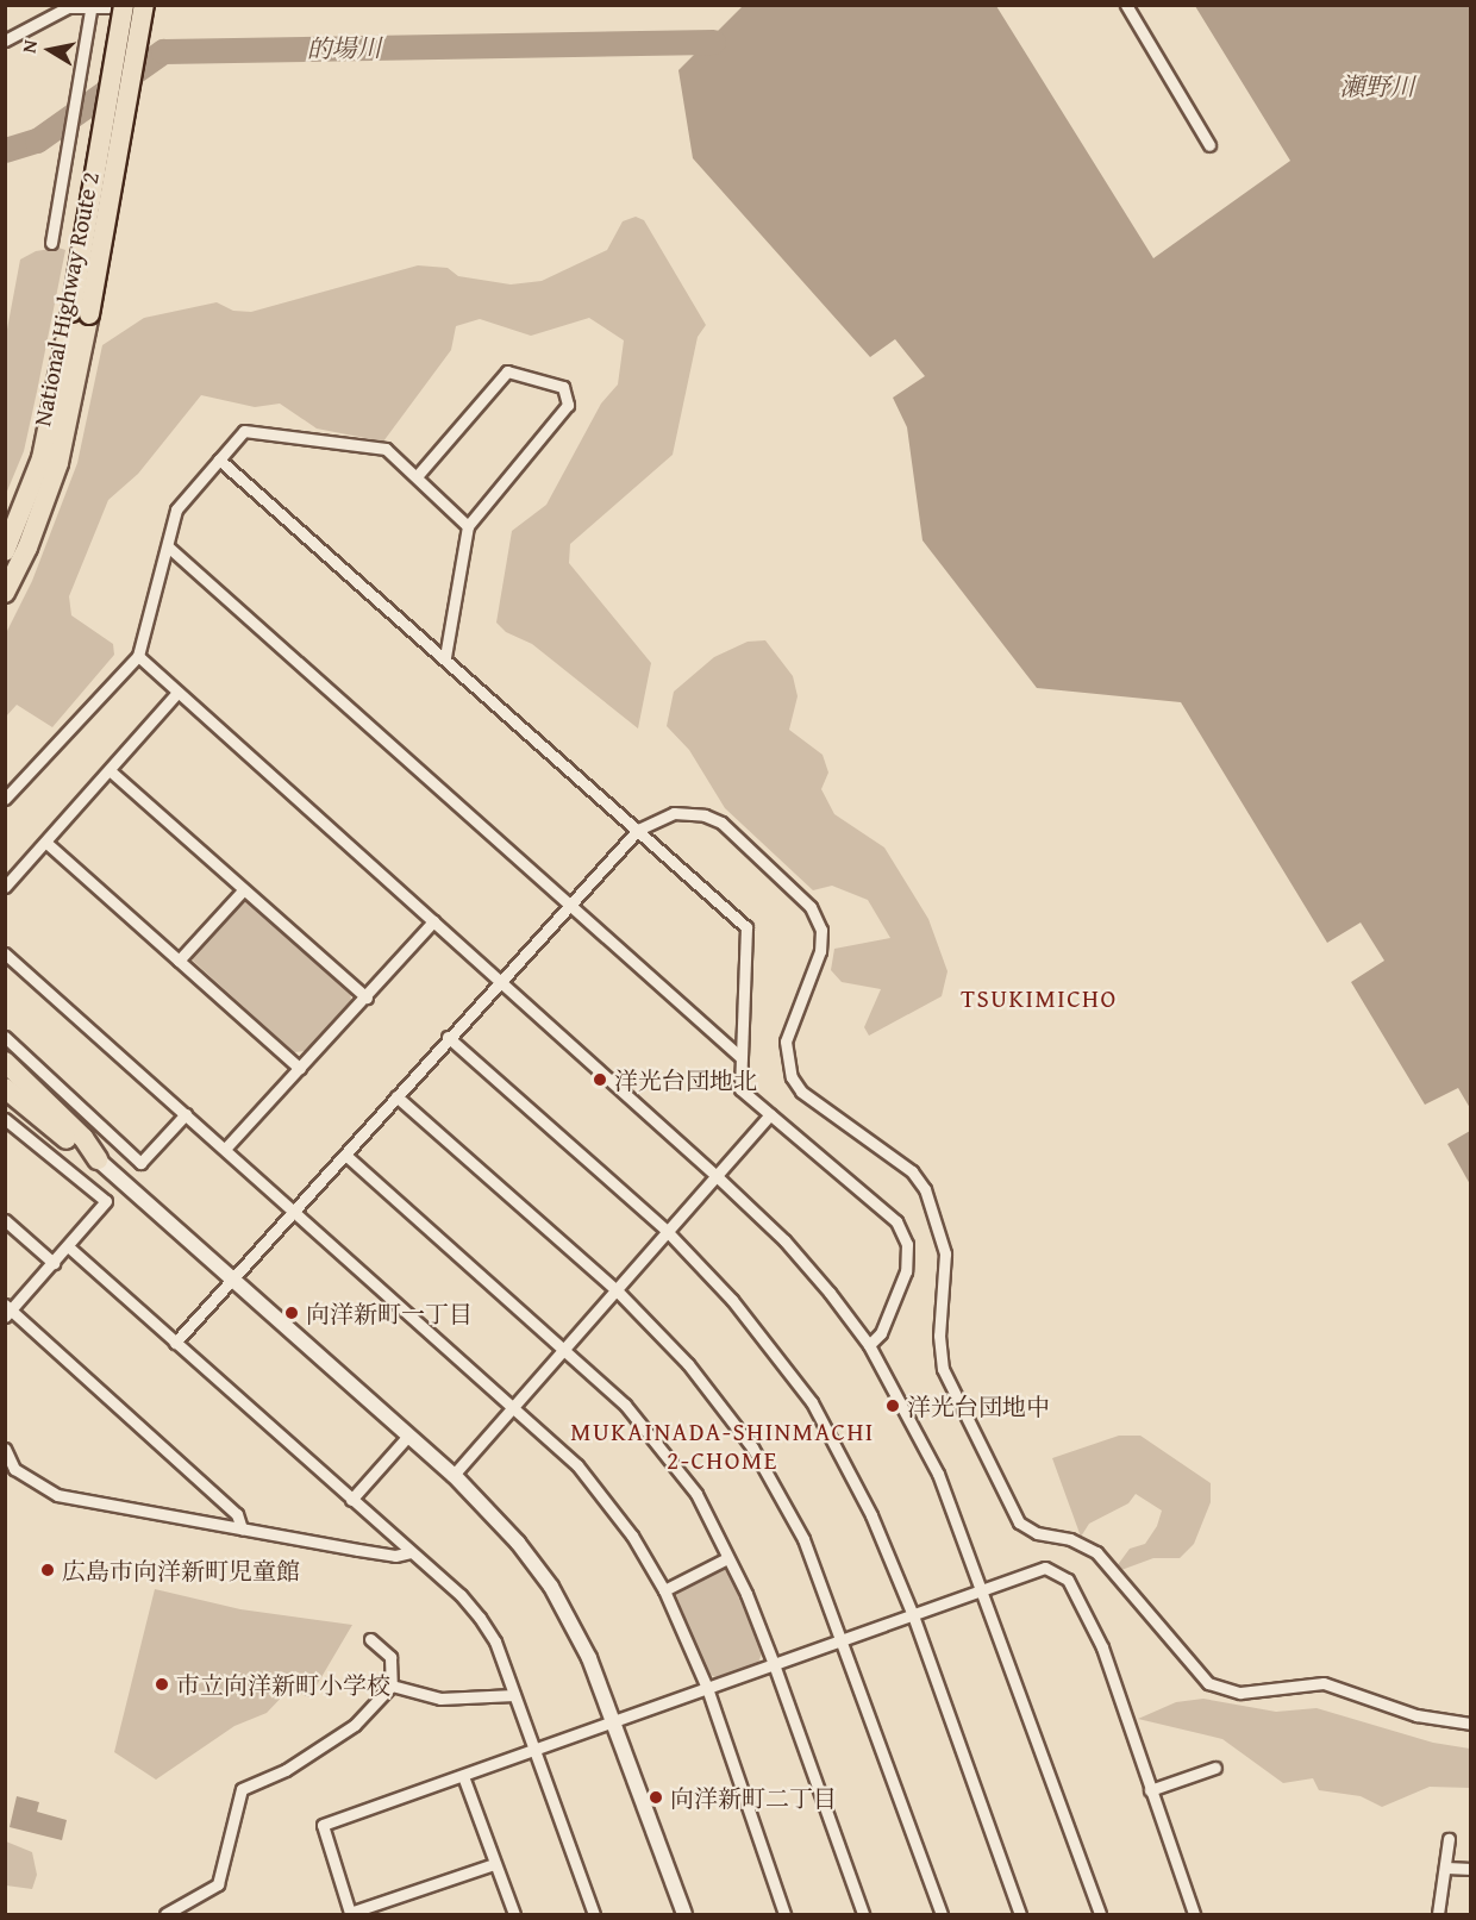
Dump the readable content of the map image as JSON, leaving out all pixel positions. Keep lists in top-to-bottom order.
{
  "streets": {
    "highway": ["National Highway Route 2"]
  },
  "districts": ["TSUKIMICHO", "MUKAINADA-SHINMACHI 2-CHOME"],
  "water": ["的場川", "瀬野川"],
  "places": [
    "洋光台団地北",
    "向洋新町一丁目",
    "洋光台団地中",
    "広島市向洋新町児童館",
    "市立向洋新町小学校",
    "向洋新町二丁目"
  ],
  "north": "left"
}
